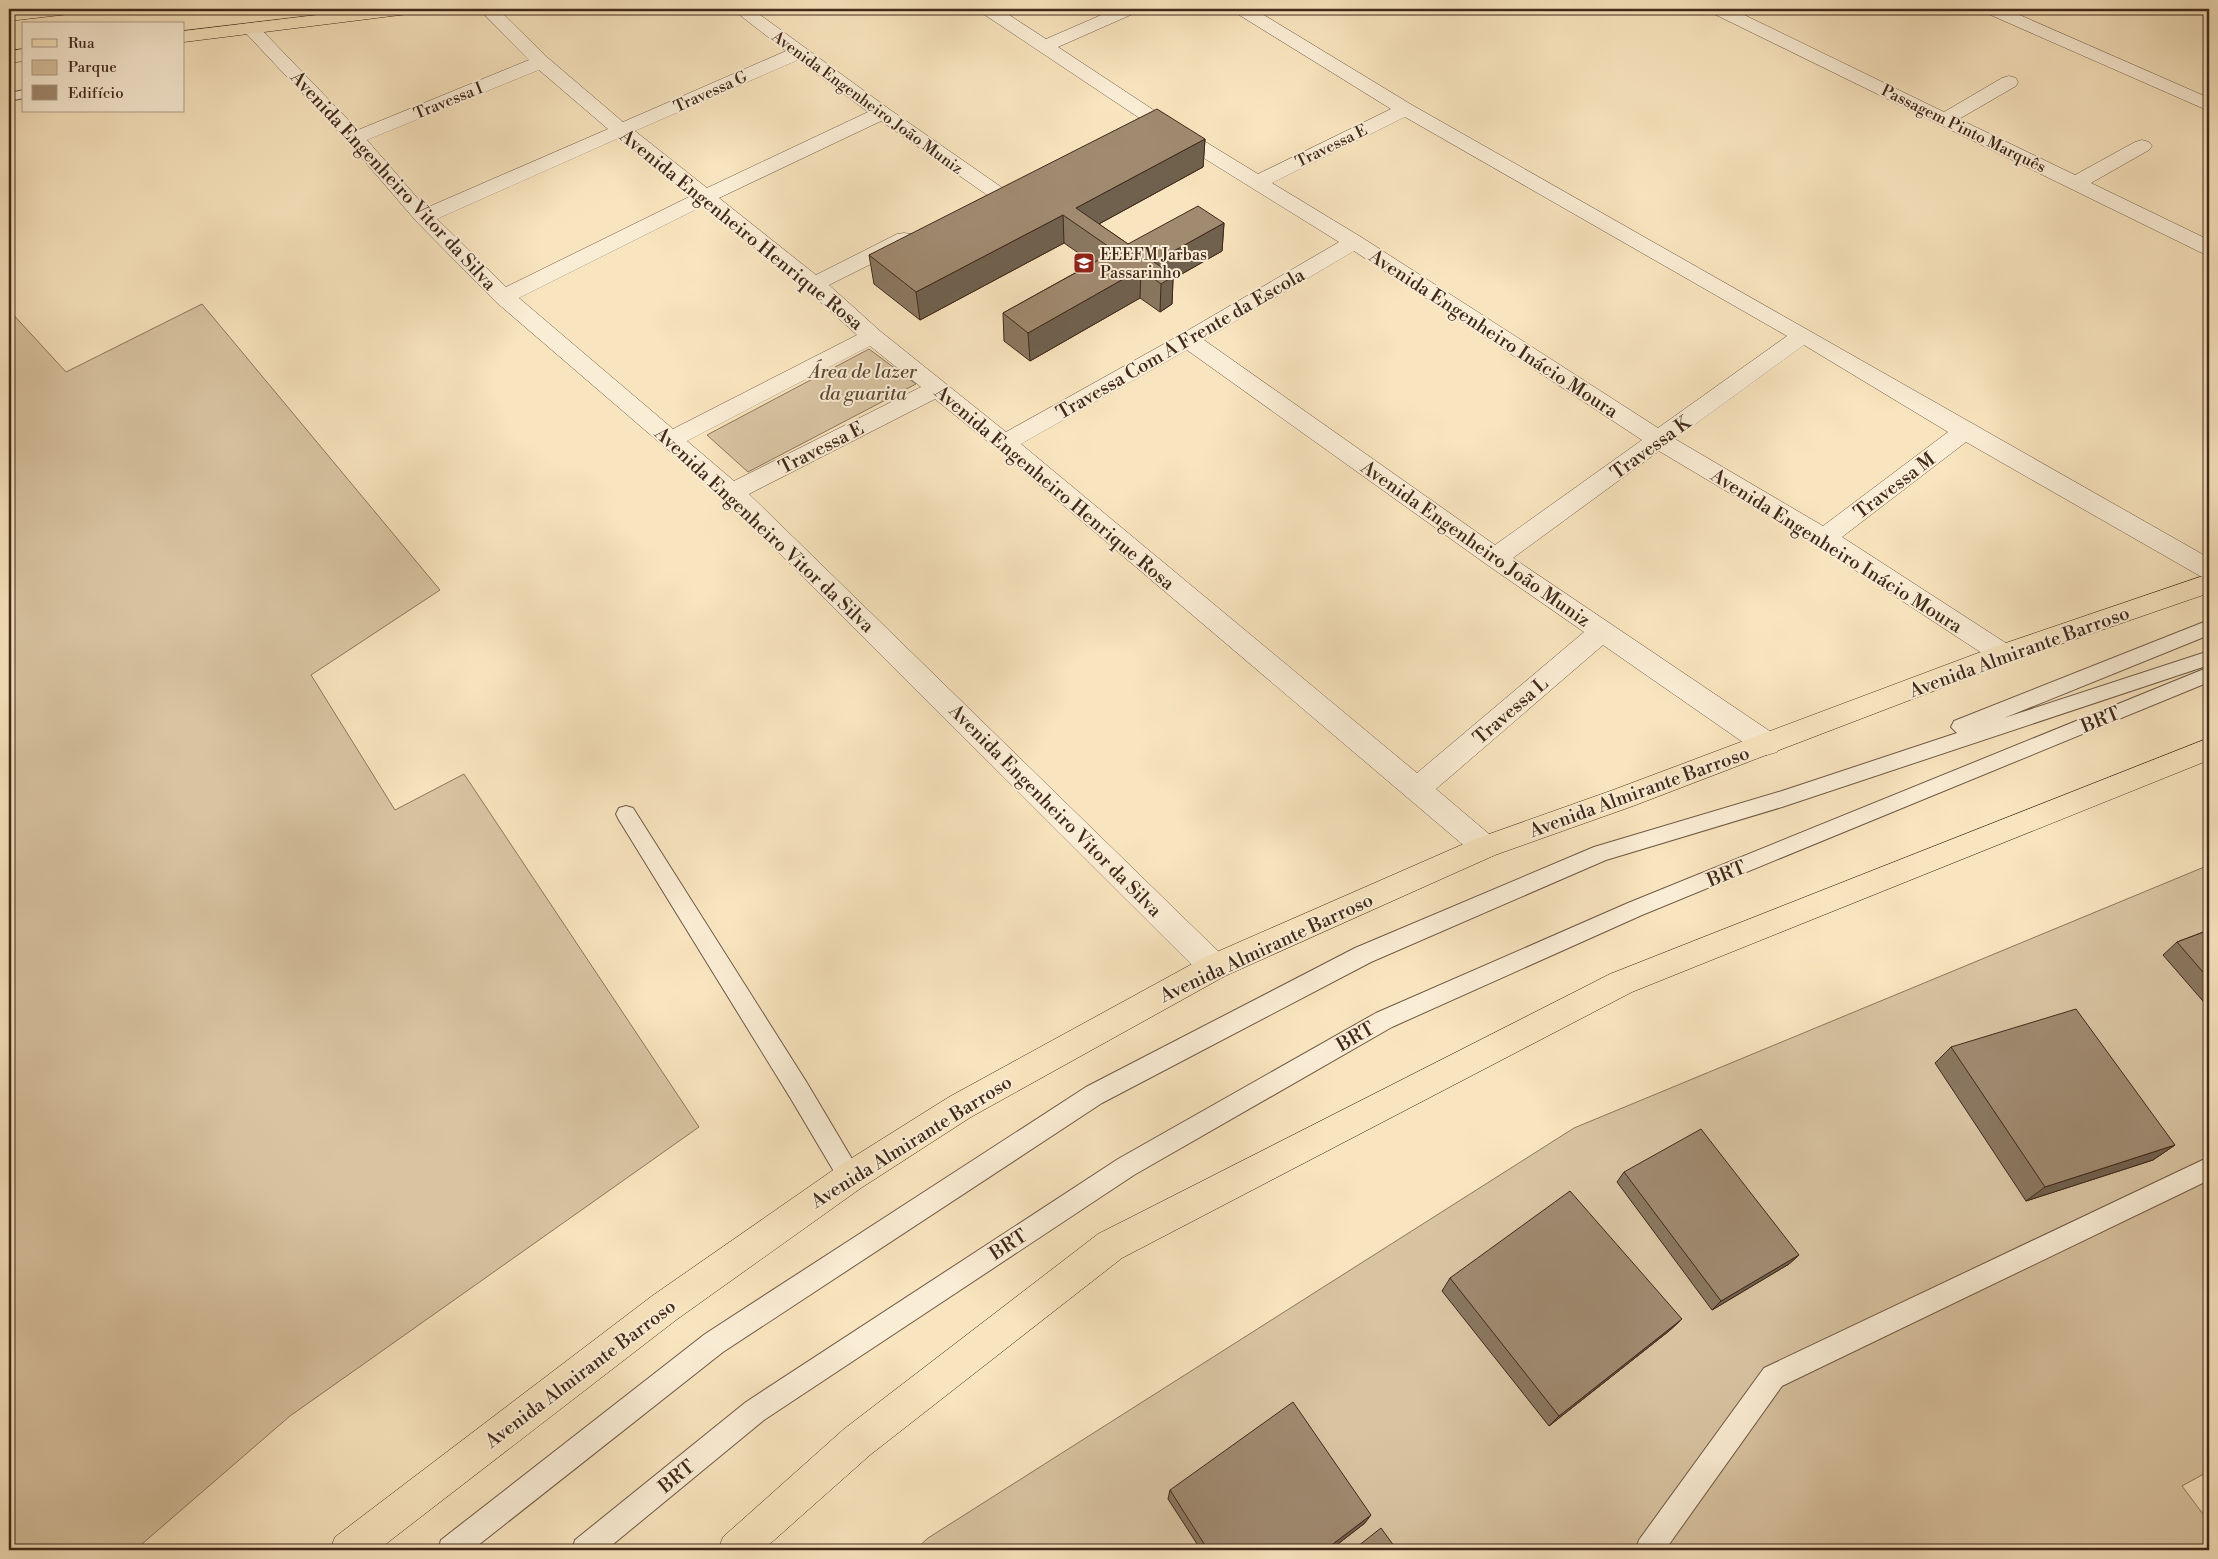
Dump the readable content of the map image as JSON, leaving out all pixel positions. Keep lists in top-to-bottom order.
{
  "streets": {
    "main road": ["Avenida Almirante Barroso"],
    "street": [
      "Travessa G",
      "Travessa I",
      "Avenida Engenheiro João Muniz",
      "Passagem Pinto Marquês",
      "Travessa E",
      "Avenida Engenheiro Vitor da Silva",
      "Avenida Engenheiro Henrique Rosa",
      "Avenida Engenheiro Inácio Moura",
      "Travessa Com A Frente da Escola",
      "Travessa K",
      "Travessa M",
      "Travessa L"
    ],
    "lane": ["BRT"]
  },
  "crossings": [
    ["Travessa G", "Avenida Engenheiro João Muniz"],
    ["Travessa G", "Avenida Engenheiro Vitor da Silva"],
    ["Travessa G", "Avenida Engenheiro Henrique Rosa"],
    ["Travessa I", "Avenida Engenheiro Vitor da Silva"],
    ["Travessa I", "Avenida Engenheiro Henrique Rosa"],
    ["Avenida Engenheiro João Muniz", "Travessa Com A Frente da Escola"],
    ["Avenida Engenheiro João Muniz", "Travessa K"],
    ["Avenida Engenheiro João Muniz", "Avenida Almirante Barroso"],
    ["Avenida Engenheiro João Muniz", "Travessa L"],
    ["Travessa E", "Avenida Engenheiro Vitor da Silva"],
    ["Travessa E", "Avenida Engenheiro Henrique Rosa"],
    ["Travessa E", "Avenida Engenheiro Inácio Moura"],
    ["Avenida Engenheiro Vitor da Silva", "Avenida Almirante Barroso"],
    ["Avenida Engenheiro Henrique Rosa", "Travessa Com A Frente da Escola"],
    ["Avenida Engenheiro Henrique Rosa", "Avenida Almirante Barroso"],
    ["Avenida Engenheiro Henrique Rosa", "Travessa L"],
    ["Avenida Engenheiro Inácio Moura", "Travessa Com A Frente da Escola"],
    ["Avenida Engenheiro Inácio Moura", "Travessa K"],
    ["Avenida Engenheiro Inácio Moura", "Travessa M"],
    ["Avenida Engenheiro Inácio Moura", "Avenida Almirante Barroso"]
  ],
  "parks": ["Área de lazer da guarita"],
  "places": {
    "school or university": ["EEEFM Jarbas Passarinho"]
  },
  "legend": ["Rua", "Parque", "Edifício"]
}
